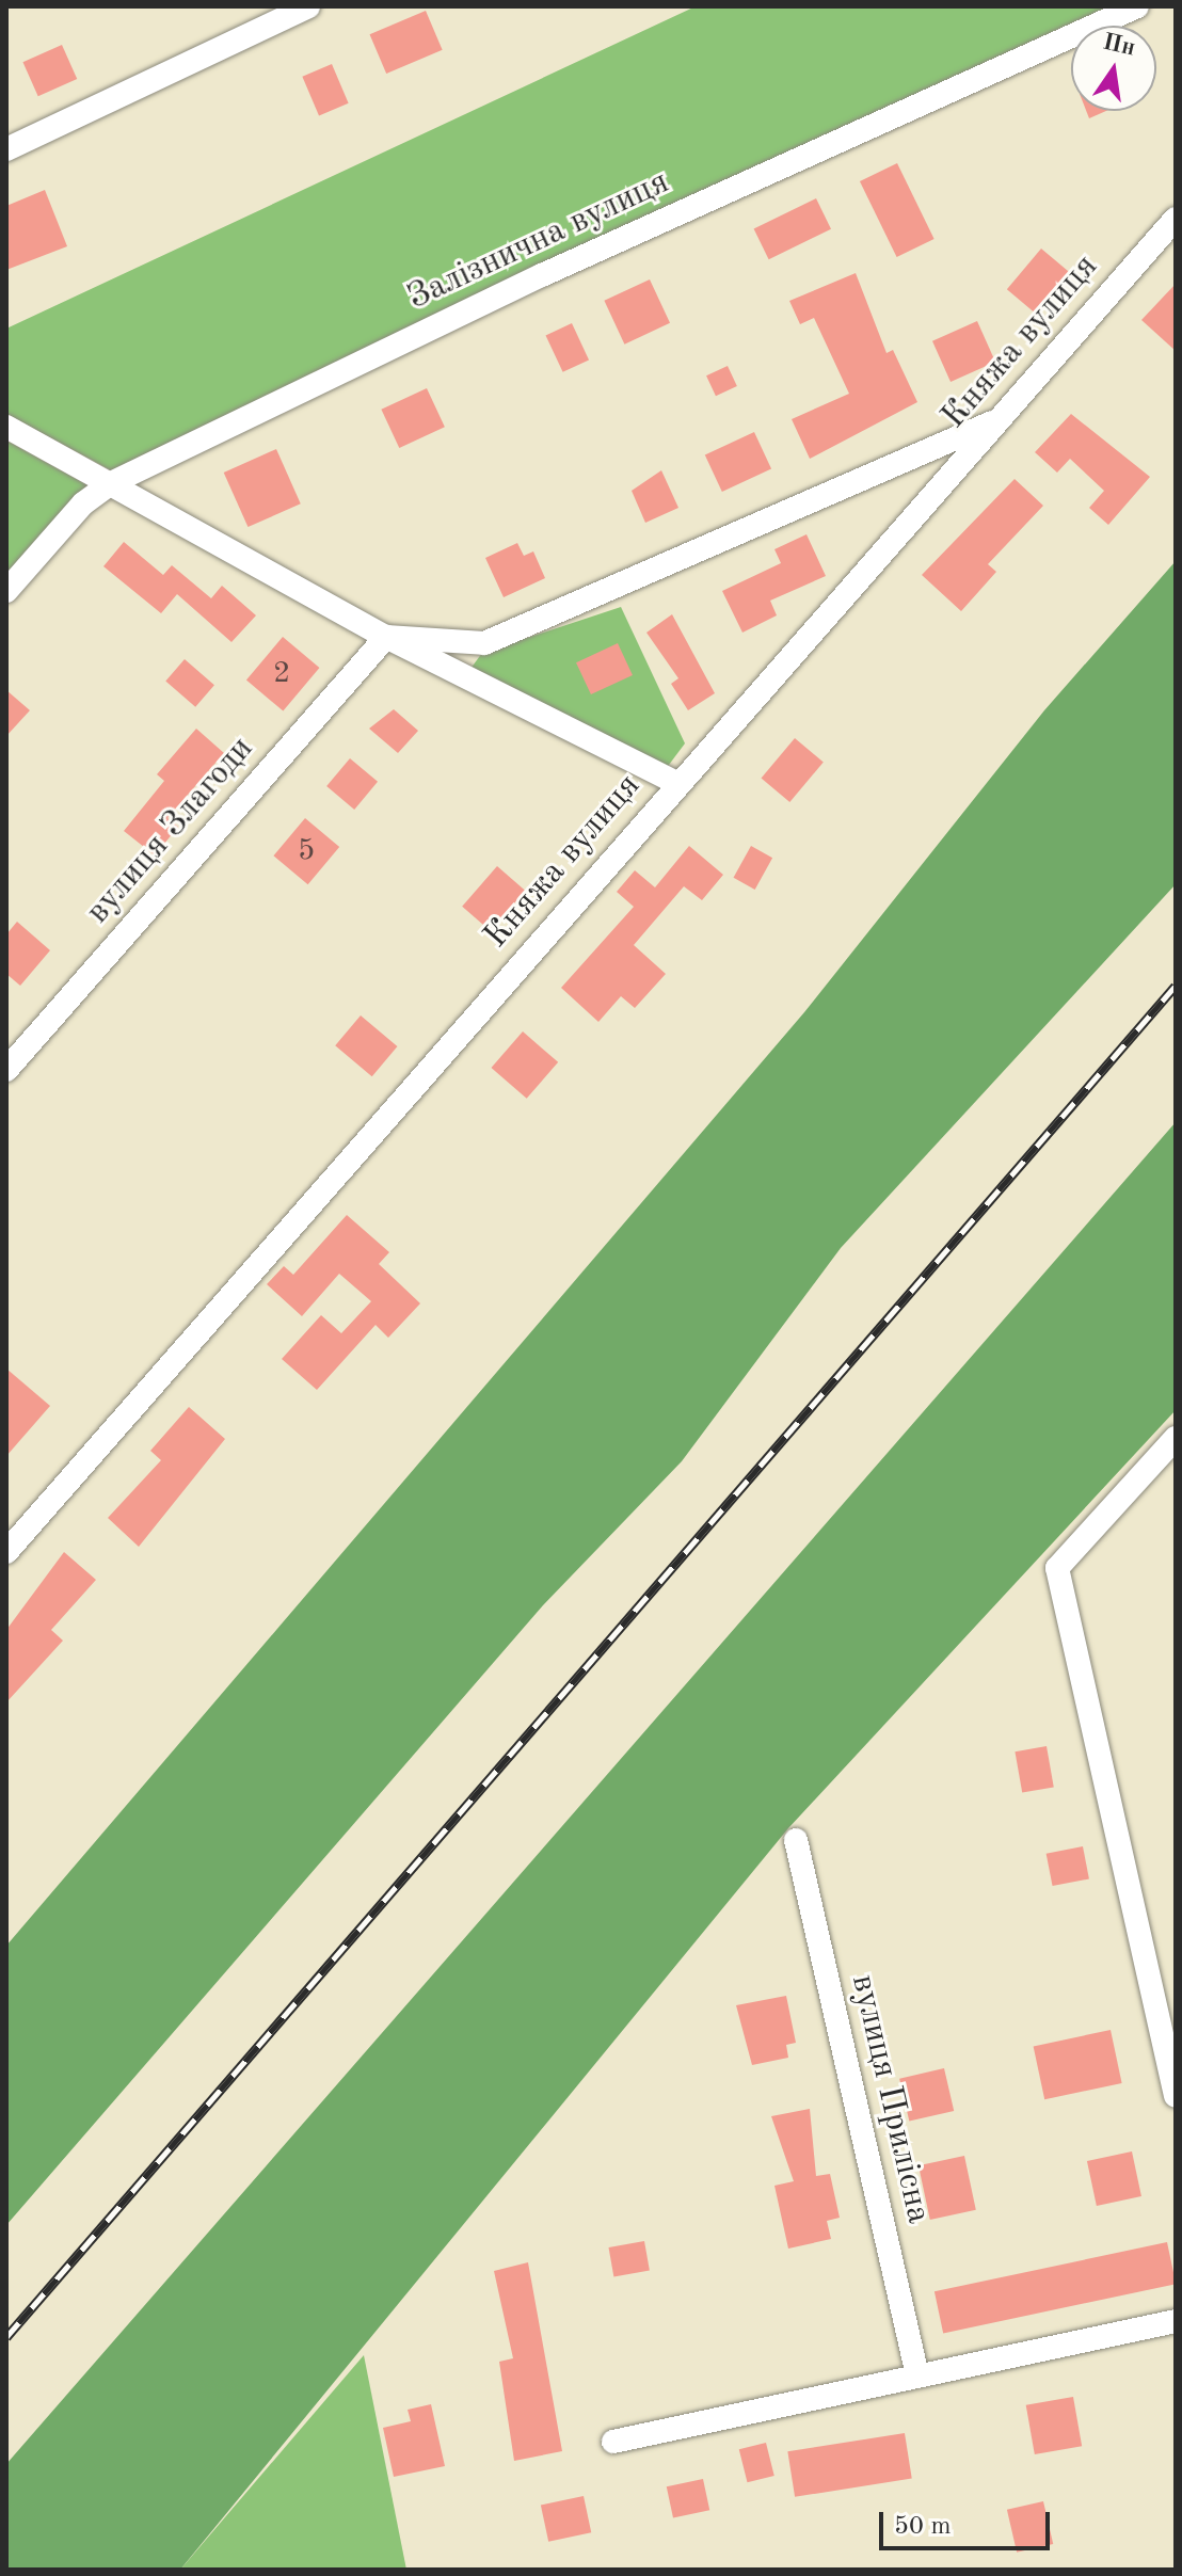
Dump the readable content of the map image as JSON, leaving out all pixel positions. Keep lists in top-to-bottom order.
{
  "streets": {
    "street": [
      "Залізнична вулиця",
      "Княжа вулиця",
      "вулиця Злагоди",
      "вулиця Прилісна"
    ]
  },
  "house_numbers": ["2", "5"],
  "scale_bar": "50 m",
  "north": "top"
}
